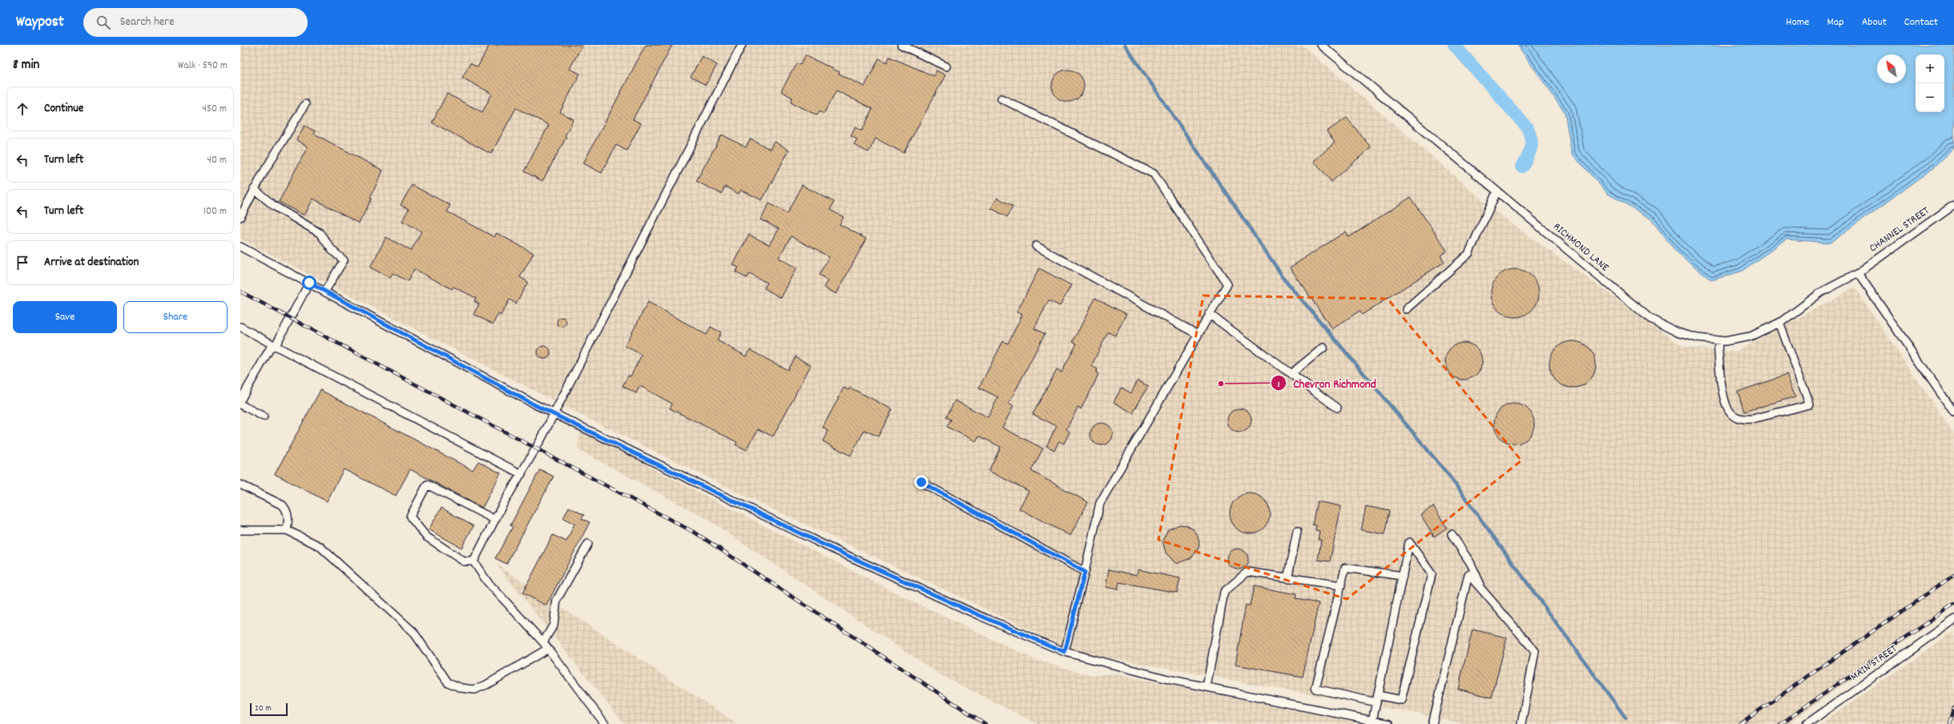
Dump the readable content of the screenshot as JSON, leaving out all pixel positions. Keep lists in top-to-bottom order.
{
  "streets": {
    "lane": ["CHANNEL STREET", "RICHMOND LANE", "MAIN STREET"]
  },
  "crossings": [
    ["CHANNEL STREET", "RICHMOND LANE"]
  ],
  "places": ["Chevron Richmond"],
  "scale_bar": "20 m",
  "north": "top left",
  "page": {
    "header": "Waypost",
    "search": "Search here",
    "nav": [
      "Home",
      "Map",
      "About",
      "Contact"
    ],
    "heading": ["8 min", "Walk · 590 m"],
    "map_buttons": ["+", "−"],
    "list": [
      ["Continue", "450 m"],
      ["Turn left", "40 m"],
      ["Turn left", "100 m"],
      "Arrive at destination"
    ],
    "buttons": ["Save", "Share"],
    "scale": "20 m"
  }
}
